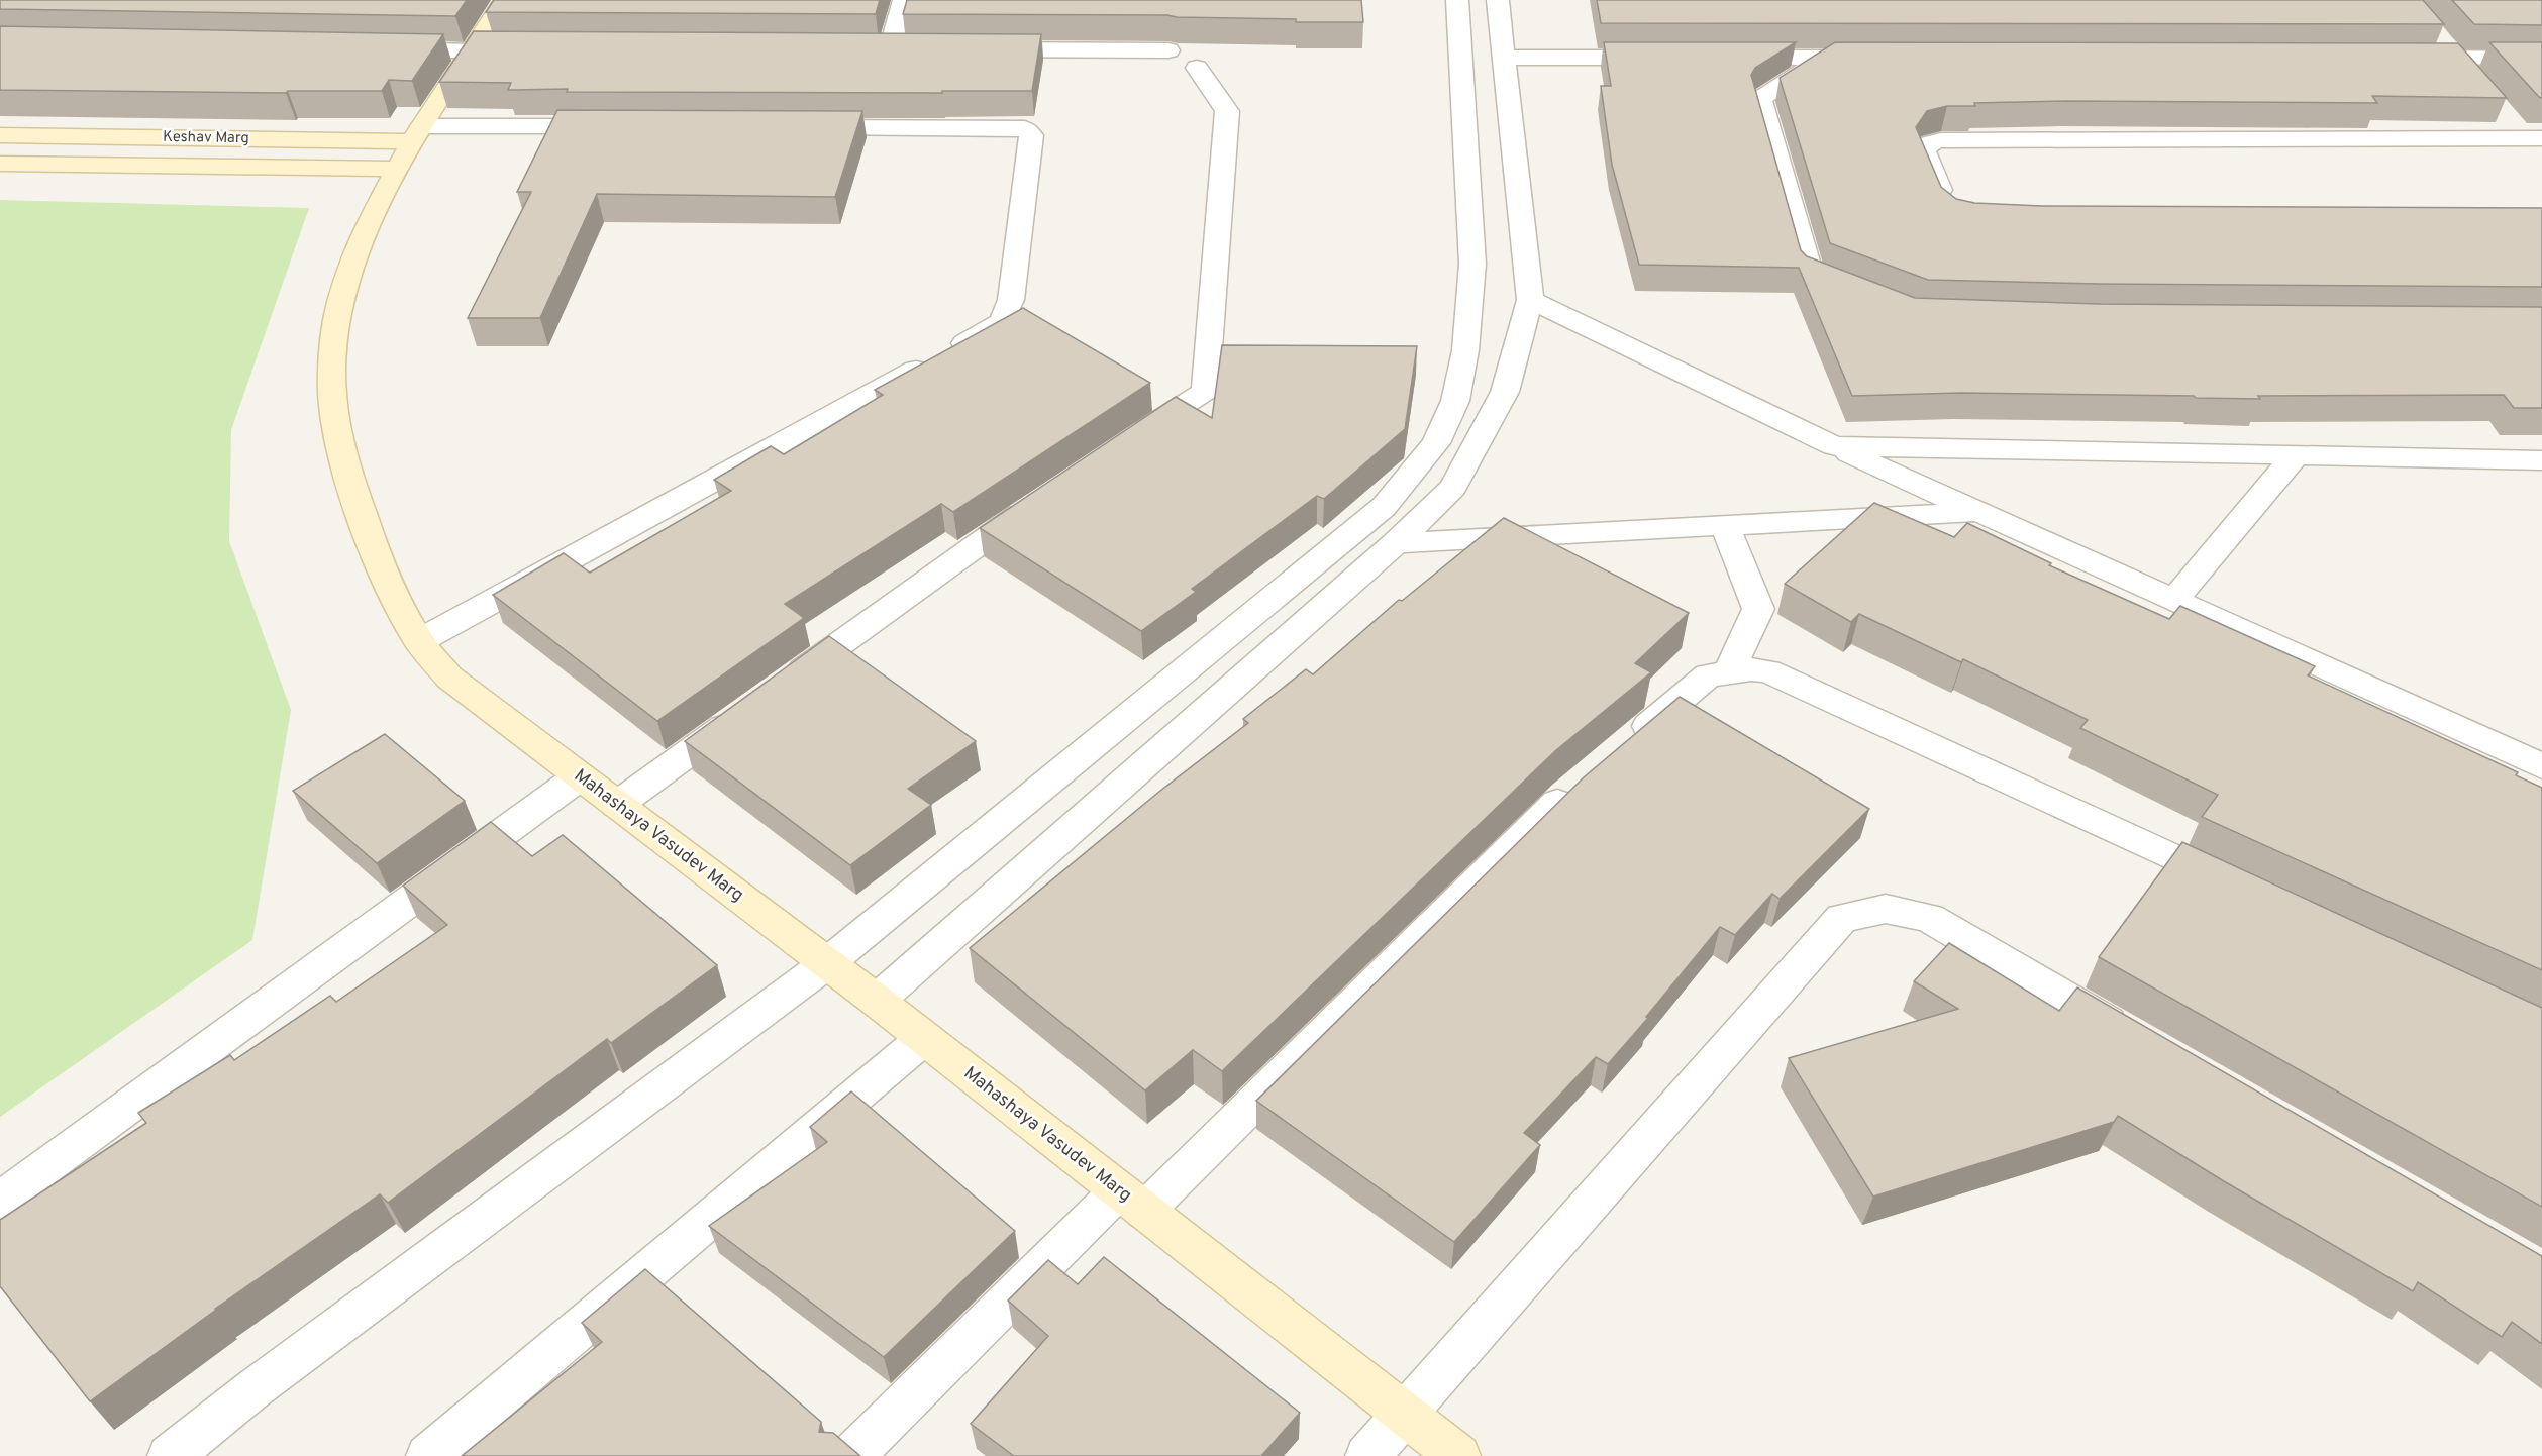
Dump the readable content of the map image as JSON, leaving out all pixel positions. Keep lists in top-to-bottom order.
{
  "streets": {
    "street": ["Keshav Marg", "Mahashaya Vasudev Marg"]
  },
  "crossings": [
    ["Keshav Marg", "Mahashaya Vasudev Marg"]
  ]
}
